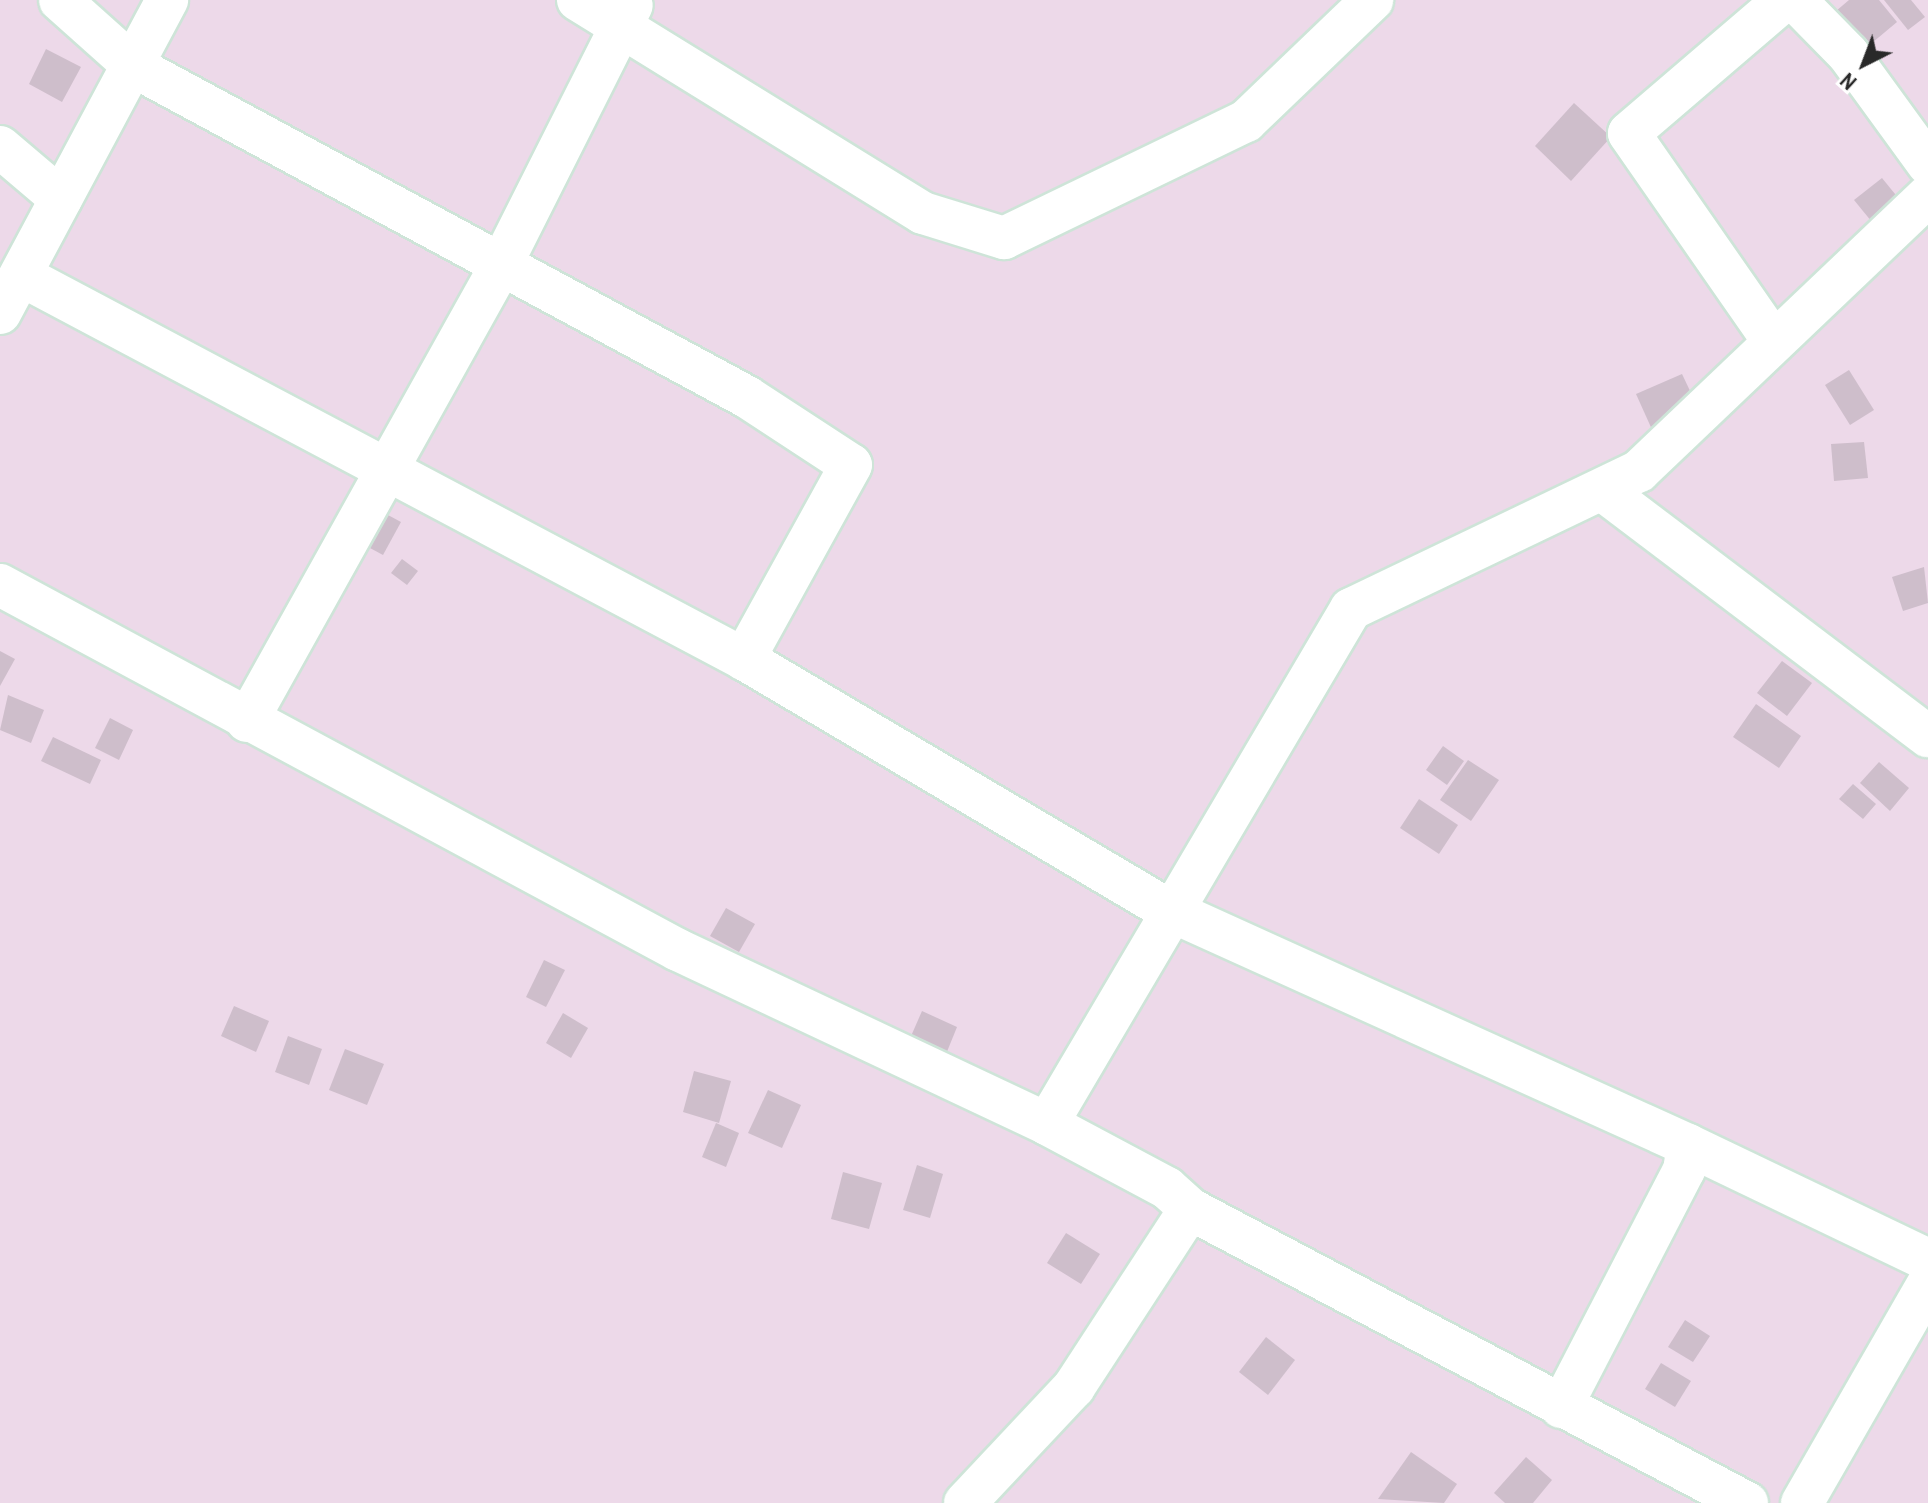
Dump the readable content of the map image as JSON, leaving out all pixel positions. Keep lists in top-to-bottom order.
{
  "north": "bottom left"
}
